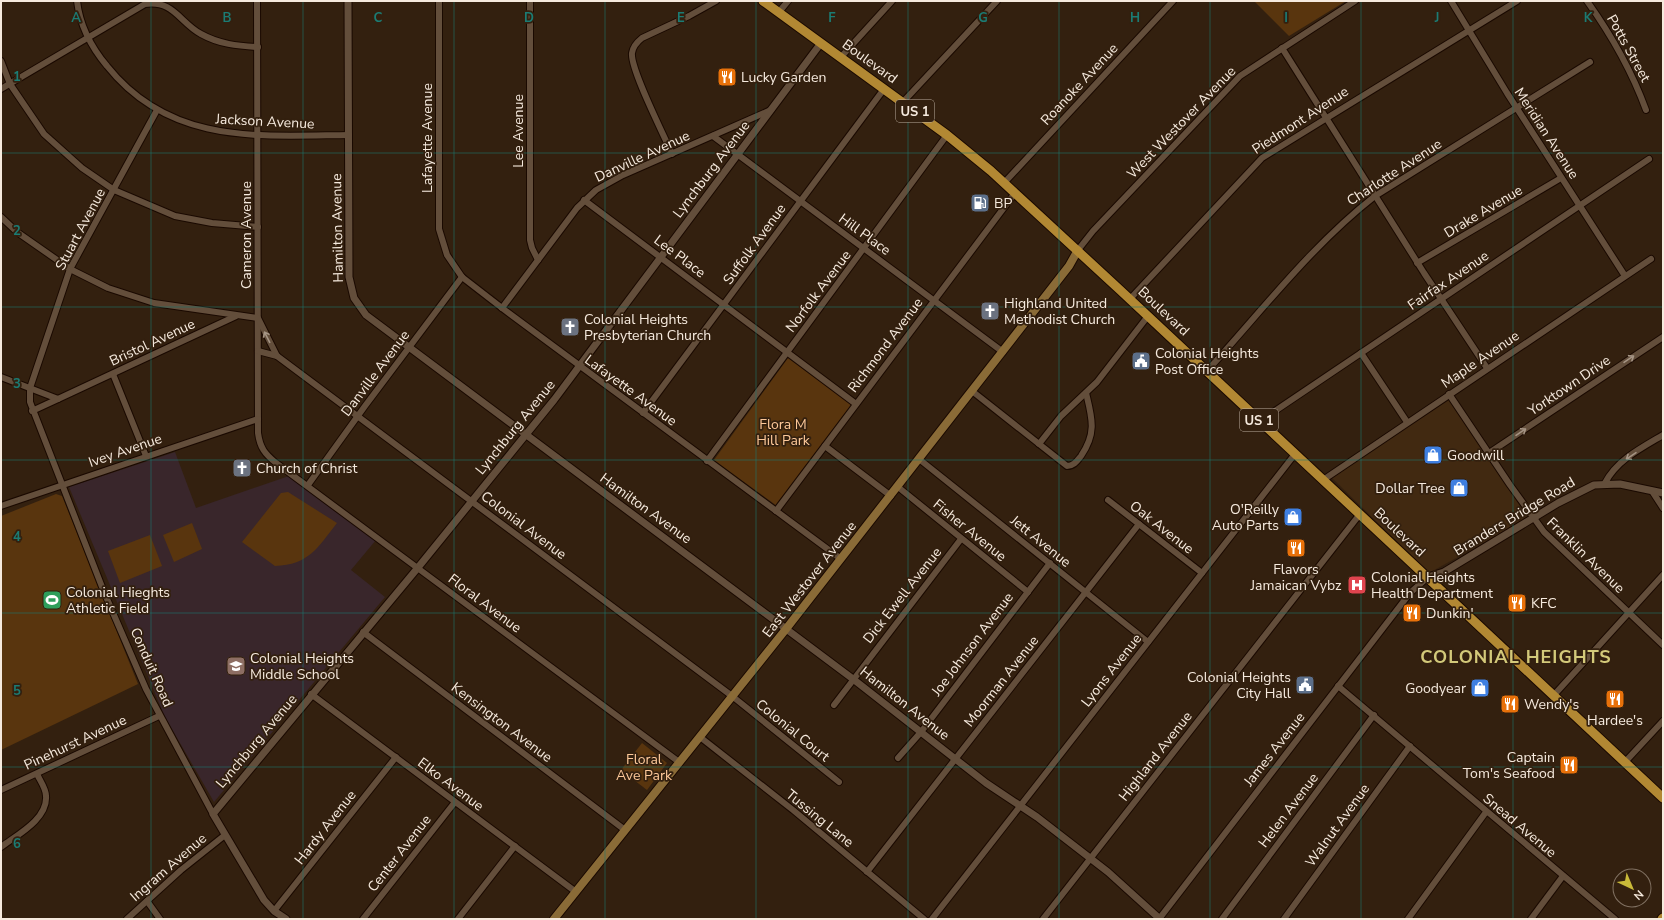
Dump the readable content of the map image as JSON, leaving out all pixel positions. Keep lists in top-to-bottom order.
{
  "streets": {
    "main road": ["Boulevard", "US 1", "East Westover Avenue"],
    "street": [
      "Potts Street",
      "Roanoke Avenue",
      "Piedmont Avenue",
      "Jackson Avenue",
      "West Westover Avenue",
      "Lee Avenue",
      "Meridian Avenue",
      "Lafayette Avenue",
      "Danville Avenue",
      "Lynchburg Avenue",
      "Charlotte Avenue",
      "Drake Avenue",
      "Hamilton Avenue",
      "Stuart Avenue",
      "Hill Place",
      "Cameron Avenue",
      "Suffolk Avenue",
      "Lee Place",
      "Fairfax Avenue",
      "Norfolk Avenue",
      "Bristol Avenue",
      "Richmond Avenue",
      "Maple Avenue",
      "Yorktown Drive",
      "Ivey Avenue",
      "Branders Bridge Road",
      "Colonial Avenue",
      "Oak Avenue",
      "Fisher Avenue",
      "Jett Avenue",
      "Franklin Avenue",
      "Dick Ewell Avenue",
      "Floral Avenue",
      "Joe Johnson Avenue",
      "Conduit Road",
      "Lyons Avenue",
      "Moorman Avenue",
      "Kensington Avenue",
      "Colonial Court",
      "Pinehurst Avenue",
      "James Avenue",
      "Highland Avenue",
      "Elko Avenue",
      "Helen Avenue",
      "Tussing Lane",
      "Walnut Avenue",
      "Snead Avenue",
      "Hardy Avenue",
      "Center Avenue",
      "Ingram Avenue"
    ]
  },
  "crossings": [
    ["Boulevard", "Roanoke Avenue"],
    ["Boulevard", "Piedmont Avenue"],
    ["Boulevard", "West Westover Avenue"],
    ["Boulevard", "Lynchburg Avenue"],
    ["Boulevard", "Charlotte Avenue"],
    ["Boulevard", "Suffolk Avenue"],
    ["Boulevard", "Fairfax Avenue"],
    ["Boulevard", "Norfolk Avenue"],
    ["Boulevard", "Richmond Avenue"],
    ["Boulevard", "Maple Avenue"],
    ["Boulevard", "Branders Bridge Road"],
    ["Boulevard", "East Westover Avenue"],
    ["Boulevard", "Lyons Avenue"],
    ["Boulevard", "James Avenue"],
    ["Boulevard", "Highland Avenue"],
    ["Piedmont Avenue", "Meridian Avenue"],
    ["Jackson Avenue", "Hamilton Avenue"],
    ["Jackson Avenue", "Stuart Avenue"],
    ["Jackson Avenue", "Cameron Avenue"],
    ["West Westover Avenue", "East Westover Avenue"],
    ["Lee Avenue", "Danville Avenue"],
    ["Meridian Avenue", "Charlotte Avenue"],
    ["Meridian Avenue", "Drake Avenue"],
    ["Meridian Avenue", "Fairfax Avenue"],
    ["Meridian Avenue", "Maple Avenue"],
    ["Lafayette Avenue", "Danville Avenue"],
    ["Lafayette Avenue", "Lynchburg Avenue"],
    ["Lafayette Avenue", "Suffolk Avenue"],
    ["Lafayette Avenue", "Norfolk Avenue"],
    ["Lafayette Avenue", "Richmond Avenue"],
    ["Lafayette Avenue", "East Westover Avenue"],
    ["Danville Avenue", "Lynchburg Avenue"],
    ["Danville Avenue", "Hamilton Avenue"],
    ["Danville Avenue", "Hill Place"],
    ["Danville Avenue", "Lee Place"],
    ["Danville Avenue", "Colonial Avenue"],
    ["Danville Avenue", "Floral Avenue"],
    ["Lynchburg Avenue", "Hamilton Avenue"],
    ["Lynchburg Avenue", "Hill Place"],
    ["Lynchburg Avenue", "Lee Place"],
    ["Lynchburg Avenue", "Colonial Avenue"],
    ["Lynchburg Avenue", "Floral Avenue"],
    ["Lynchburg Avenue", "Conduit Road"],
    ["Lynchburg Avenue", "Kensington Avenue"],
    ["Lynchburg Avenue", "Elko Avenue"],
    ["Hamilton Avenue", "East Westover Avenue"],
    ["Hamilton Avenue", "Dick Ewell Avenue"],
    ["Hamilton Avenue", "Joe Johnson Avenue"],
    ["Hamilton Avenue", "Lyons Avenue"],
    ["Hamilton Avenue", "Moorman Avenue"],
    ["Hamilton Avenue", "James Avenue"],
    ["Hamilton Avenue", "Highland Avenue"],
    ["Stuart Avenue", "Conduit Road"],
    ["Hill Place", "Suffolk Avenue"],
    ["Hill Place", "Norfolk Avenue"],
    ["Hill Place", "Richmond Avenue"],
    ["Hill Place", "East Westover Avenue"],
    ["Cameron Avenue", "Ivey Avenue"],
    ["Cameron Avenue", "Colonial Avenue"],
    ["Cameron Avenue", "Floral Avenue"],
    ["Suffolk Avenue", "Lee Place"],
    ["Lee Place", "Norfolk Avenue"],
    ["Lee Place", "Richmond Avenue"],
    ["Bristol Avenue", "Conduit Road"],
    ["Maple Avenue", "Franklin Avenue"],
    ["Yorktown Drive", "Franklin Avenue"],
    ["Ivey Avenue", "Conduit Road"],
    ["Branders Bridge Road", "Franklin Avenue"],
    ["Branders Bridge Road", "James Avenue"],
    ["Colonial Avenue", "East Westover Avenue"],
    ["Colonial Avenue", "Colonial Court"],
    ["Oak Avenue", "Lyons Avenue"],
    ["Oak Avenue", "Moorman Avenue"],
    ["Fisher Avenue", "East Westover Avenue"],
    ["Fisher Avenue", "Dick Ewell Avenue"],
    ["Fisher Avenue", "Joe Johnson Avenue"],
    ["Jett Avenue", "East Westover Avenue"],
    ["Jett Avenue", "Joe Johnson Avenue"],
    ["Jett Avenue", "Lyons Avenue"],
    ["Jett Avenue", "Moorman Avenue"],
    ["East Westover Avenue", "Floral Avenue"],
    ["East Westover Avenue", "Kensington Avenue"],
    ["East Westover Avenue", "Colonial Court"],
    ["East Westover Avenue", "Elko Avenue"],
    ["East Westover Avenue", "Tussing Lane"],
    ["Conduit Road", "Pinehurst Avenue"],
    ["Conduit Road", "Hardy Avenue"],
    ["Conduit Road", "Ingram Avenue"],
    ["Moorman Avenue", "Tussing Lane"],
    ["James Avenue", "Snead Avenue"],
    ["Elko Avenue", "Hardy Avenue"],
    ["Elko Avenue", "Center Avenue"],
    ["Helen Avenue", "Snead Avenue"],
    ["Walnut Avenue", "Snead Avenue"]
  ],
  "one_way": ["Yorktown Drive"],
  "districts": ["COLONIAL HEIGHTS"],
  "parks": ["Flora M Hill Park", "Floral Ave Park"],
  "places": {
    "restaurant": [
      "Lucky Garden",
      "Flavors Jamaican Vybz",
      "KFC",
      "Dunkin'",
      "Hardee's",
      "Wendy's",
      "Captain Tom's Seafood"
    ],
    "fuel station": ["BP"],
    "church": ["Highland United Methodist Church", "Colonial Heights Presbyterian Church", "Church of Christ"],
    "public building": ["Colonial Heights Post Office", "Colonial Heights City Hall"],
    "shop": [
      "Goodwill",
      "Dollar Tree",
      "O'Reilly Auto Parts",
      "Goodyear"
    ],
    "hospital": ["Colonial Heights Health Department"],
    "sports": ["Colonial Hieghts Athletic Field"],
    "school or university": ["Colonial Heights Middle School"]
  },
  "north": "bottom right",
  "grid": {
    "columns": [
      "A",
      "B",
      "C",
      "D",
      "E",
      "F",
      "G",
      "H",
      "I",
      "J",
      "K"
    ],
    "rows": [
      "1",
      "2",
      "3",
      "4",
      "5",
      "6"
    ]
  }
}
